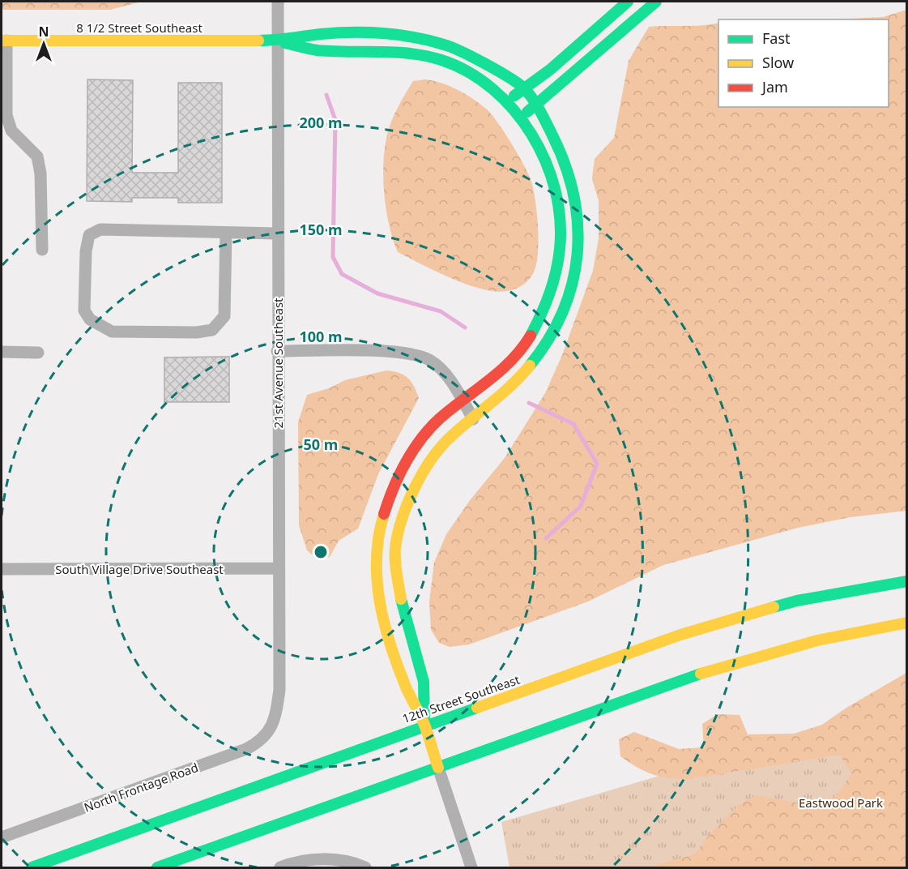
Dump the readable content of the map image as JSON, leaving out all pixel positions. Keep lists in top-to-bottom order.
{
  "streets": {
    "street": [
      "8 1/2 Street Southeast",
      "21st Avenue Southeast",
      "South Village Drive Southeast",
      "12th Street Southeast",
      "North Frontage Road"
    ]
  },
  "crossings": [
    ["8 1/2 Street Southeast", "21st Avenue Southeast"],
    ["8 1/2 Street Southeast", "12th Street Southeast"],
    ["21st Avenue Southeast", "South Village Drive Southeast"],
    ["21st Avenue Southeast", "North Frontage Road"]
  ],
  "parks": ["Eastwood Park"],
  "legend": ["Fast", "Slow", "Jam"],
  "north": "top",
  "rings": [
    "200 m",
    "150 m",
    "100 m",
    "50 m"
  ]
}
